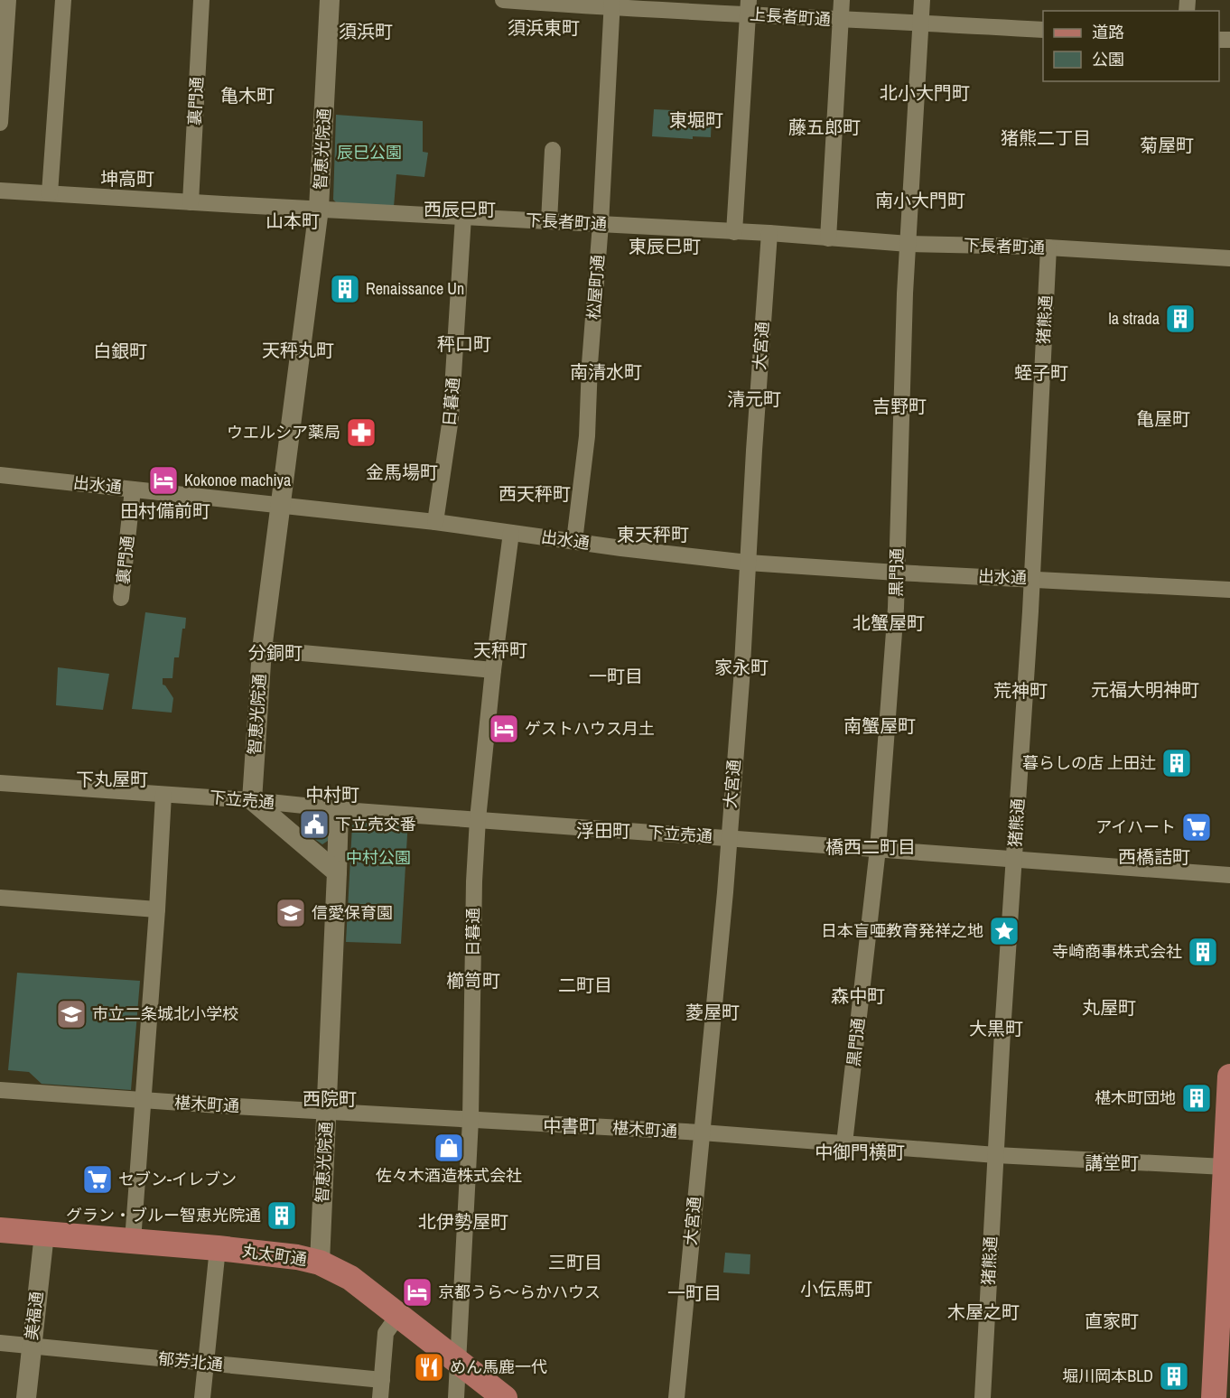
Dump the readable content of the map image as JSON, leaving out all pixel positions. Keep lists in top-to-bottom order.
{
  "streets": {
    "main road": ["丸太町通"],
    "street": [
      "上長者町通",
      "裏門通",
      "智恵光院通",
      "下長者町通",
      "松屋町通",
      "猪熊通",
      "大宮通",
      "日暮通",
      "出水通",
      "黒門通",
      "下立売通",
      "椹木町通",
      "美福通",
      "郁芳北通"
    ]
  },
  "crossings": [
    ["上長者町通", "松屋町通"],
    ["上長者町通", "黒門通"],
    ["裏門通", "下長者町通"],
    ["裏門通", "出水通"],
    ["智恵光院通", "下長者町通"],
    ["智恵光院通", "出水通"],
    ["智恵光院通", "下立売通"],
    ["智恵光院通", "椹木町通"],
    ["智恵光院通", "丸太町通"],
    ["下長者町通", "松屋町通"],
    ["下長者町通", "猪熊通"],
    ["下長者町通", "大宮通"],
    ["下長者町通", "日暮通"],
    ["下長者町通", "黒門通"],
    ["松屋町通", "出水通"],
    ["猪熊通", "出水通"],
    ["猪熊通", "下立売通"],
    ["猪熊通", "椹木町通"],
    ["大宮通", "出水通"],
    ["大宮通", "下立売通"],
    ["大宮通", "椹木町通"],
    ["日暮通", "出水通"],
    ["日暮通", "下立売通"],
    ["日暮通", "椹木町通"],
    ["日暮通", "丸太町通"],
    ["出水通", "黒門通"],
    ["黒門通", "下立売通"],
    ["黒門通", "椹木町通"],
    ["丸太町通", "美福通"],
    ["美福通", "郁芳北通"]
  ],
  "districts": [
    "須浜東町",
    "須浜町",
    "北小大門町",
    "亀木町",
    "東堀町",
    "藤五郎町",
    "猪熊二丁目",
    "菊屋町",
    "坤高町",
    "南小大門町",
    "西辰巳町",
    "山本町",
    "東辰巳町",
    "秤口町",
    "天秤丸町",
    "白銀町",
    "南清水町",
    "蛭子町",
    "清元町",
    "吉野町",
    "亀屋町",
    "金馬場町",
    "西天秤町",
    "田村備前町",
    "東天秤町",
    "北蟹屋町",
    "天秤町",
    "分銅町",
    "家永町",
    "一町目",
    "元福大明神町",
    "荒神町",
    "南蟹屋町",
    "下丸屋町",
    "中村町",
    "浮田町",
    "橋西二町目",
    "西橋詰町",
    "櫛笥町",
    "二町目",
    "森中町",
    "丸屋町",
    "菱屋町",
    "大黒町",
    "西院町",
    "中書町",
    "中御門横町",
    "講堂町",
    "北伊勢屋町",
    "三町目",
    "小伝馬町",
    "一町目",
    "木屋之町",
    "直家町"
  ],
  "parks": ["辰巳公園", "中村公園"],
  "places": {
    "building": [
      "Renaissance Un",
      "la strada",
      "暮らしの店 上田辻",
      "寺崎商事株式会社",
      "椹木町団地",
      "グラン・ブルー智恵光院通",
      "堀川岡本BLD"
    ],
    "pharmacy": ["ウエルシア薬局"],
    "hotel": ["Kokonoe machiya", "ゲストハウス月土", "京都うら〜らかハウス"],
    "public building": ["下立売交番"],
    "supermarket": ["アイハート", "セブン-イレブン"],
    "school or university": ["信愛保育園", "市立二条城北小学校"],
    "place": ["日本盲唖教育発祥之地"],
    "shop": ["佐々木酒造株式会社"],
    "restaurant": ["めん馬鹿一代"]
  },
  "legend": ["道路", "公園"]
}
